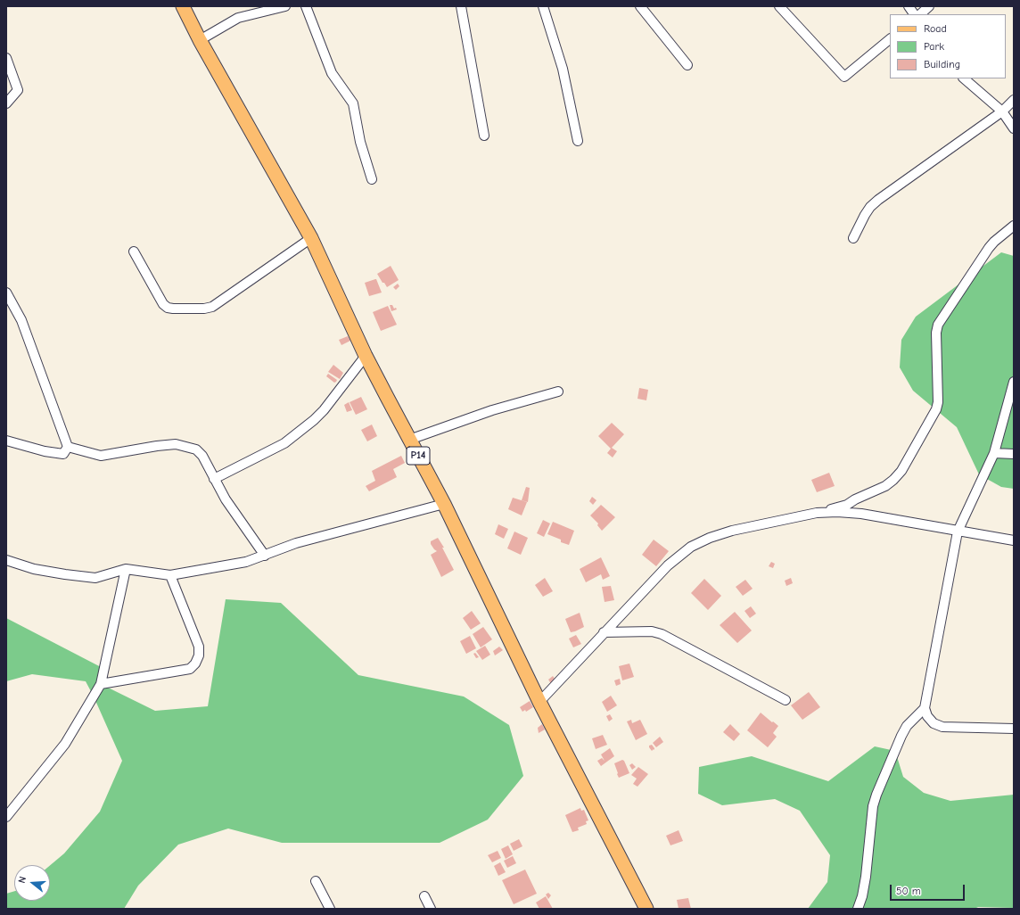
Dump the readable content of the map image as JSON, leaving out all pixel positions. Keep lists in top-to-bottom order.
{
  "streets": {
    "main road": ["P14"]
  },
  "legend": ["Road", "Park", "Building"],
  "scale_bar": "50 m",
  "north": "left"
}
